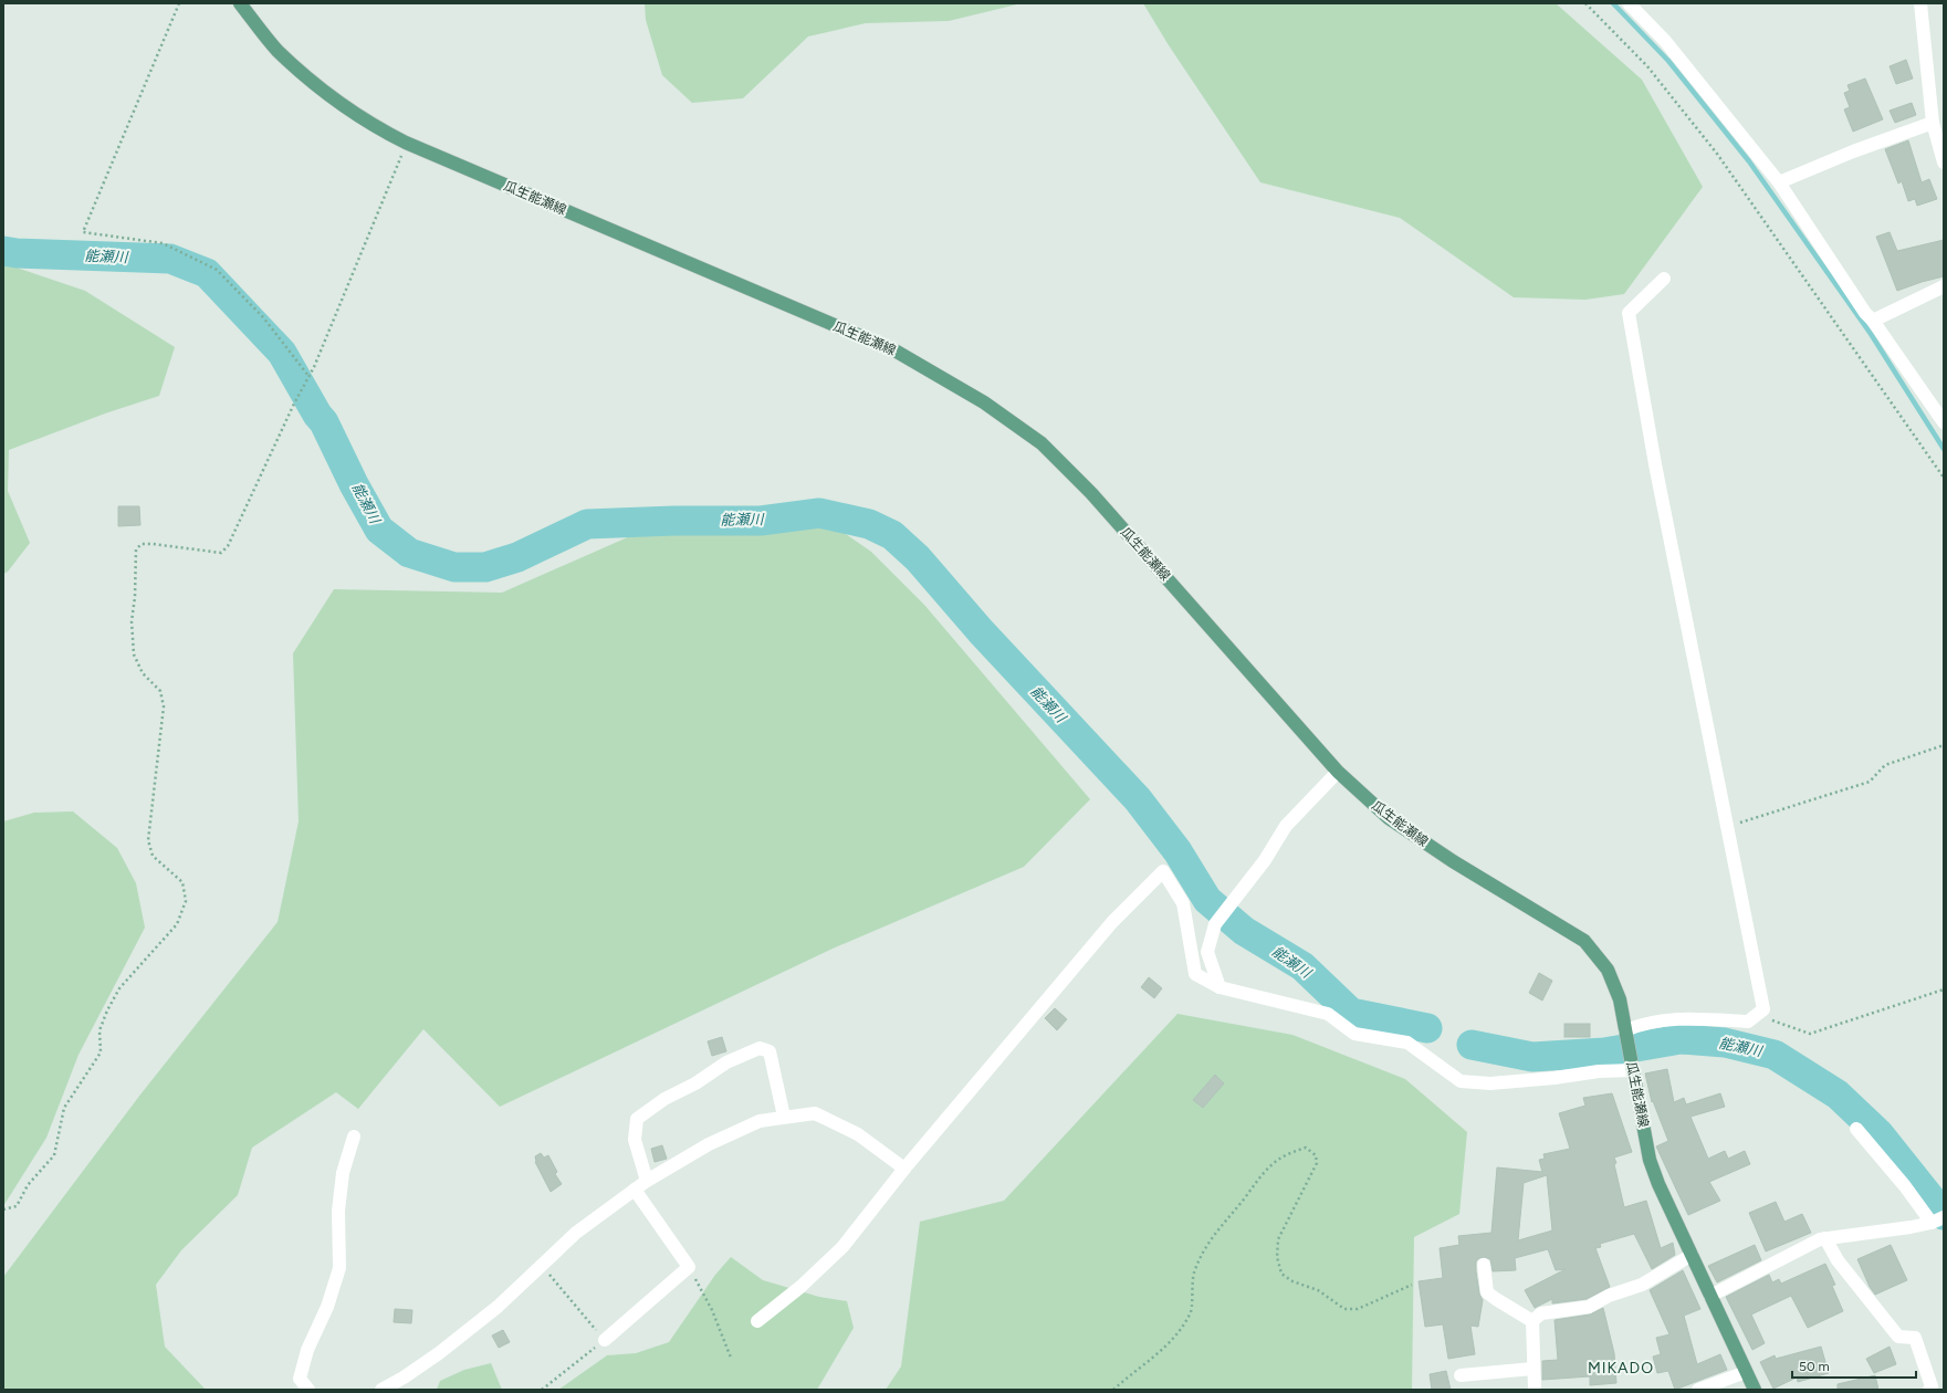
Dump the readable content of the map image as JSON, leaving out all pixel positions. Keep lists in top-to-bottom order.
{
  "streets": {
    "main road": ["瓜生能瀬線"]
  },
  "districts": ["MIKADO"],
  "water": ["能瀬川"],
  "scale_bar": "50 m"
}
